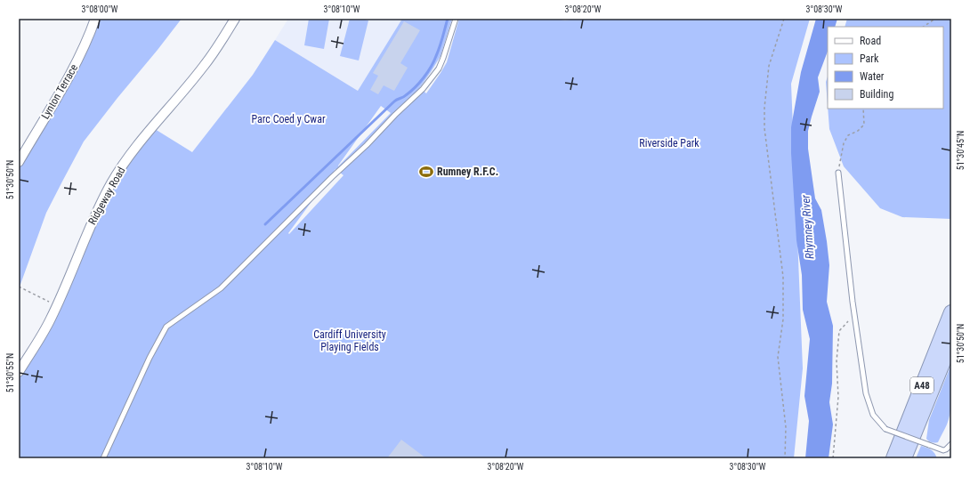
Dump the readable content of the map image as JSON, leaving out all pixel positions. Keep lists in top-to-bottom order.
{
  "streets": {
    "highway": ["A48"],
    "street": ["Lynton Terrace", "Ridgeway Road"]
  },
  "water": ["Rhymney River"],
  "parks": ["Parc Coed y Cwar", "Riverside Park", "Cardiff University Playing Fields"],
  "places": {
    "sports": ["Rumney R.F.C."]
  },
  "legend": [
    "Road",
    "Park",
    "Water",
    "Building"
  ],
  "coordinates": [
    "3°08'00\"W",
    "3°08'10\"W",
    "3°08'20\"W",
    "3°08'30\"W",
    "51°30'45\"N",
    "51°30'50\"N",
    "51°30'55\"N"
  ]
}
